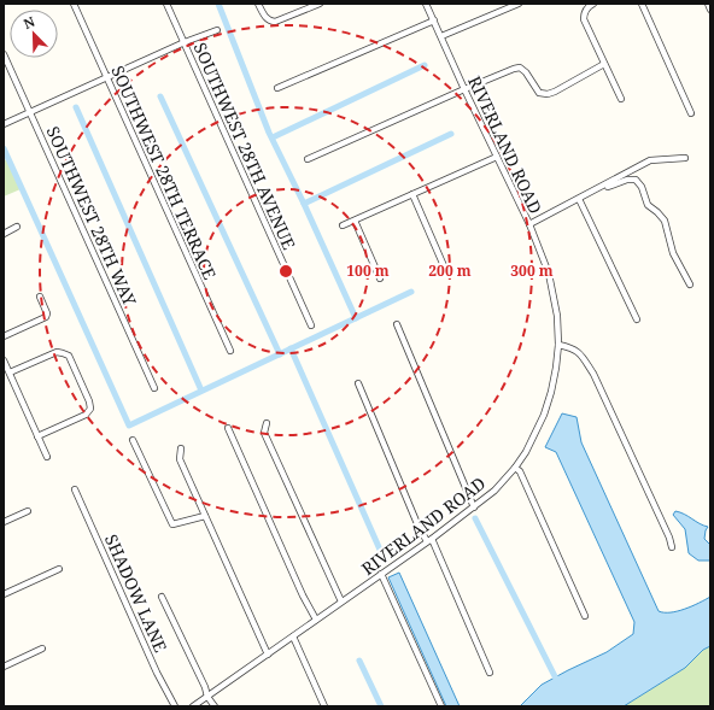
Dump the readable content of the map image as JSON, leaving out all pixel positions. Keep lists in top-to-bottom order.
{
  "streets": {
    "street": [
      "RIVERLAND ROAD",
      "SOUTHWEST 28TH AVENUE",
      "SOUTHWEST 28TH TERRACE",
      "SOUTHWEST 28TH WAY",
      "SHADOW LANE"
    ]
  },
  "north": "top left",
  "rings": ["100 m", "200 m", "300 m"]
}
